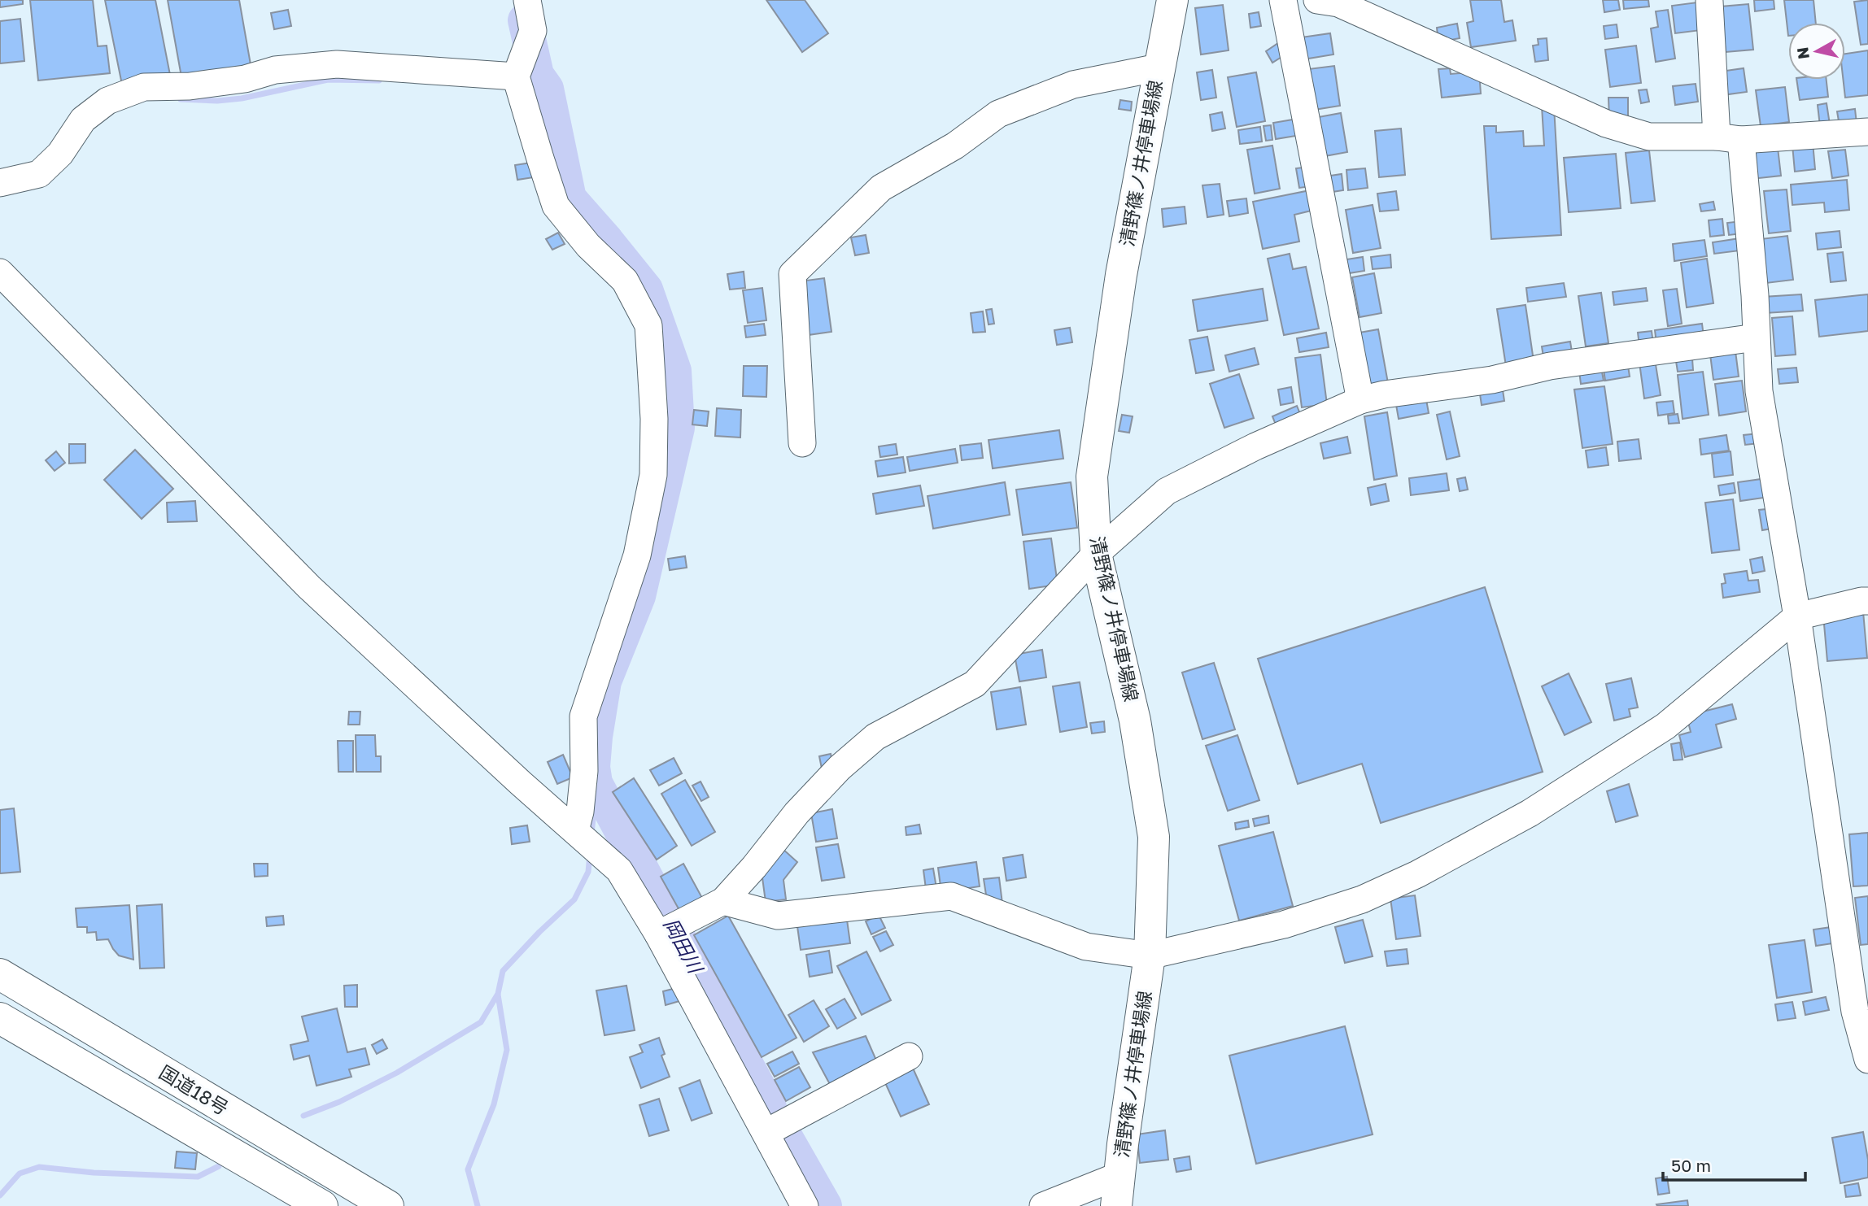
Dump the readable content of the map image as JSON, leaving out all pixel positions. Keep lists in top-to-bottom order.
{
  "streets": {
    "main road": ["清野篠ノ井停車場線", "国道18号"]
  },
  "water": ["岡田川"],
  "scale_bar": "50 m",
  "north": "left"
}
